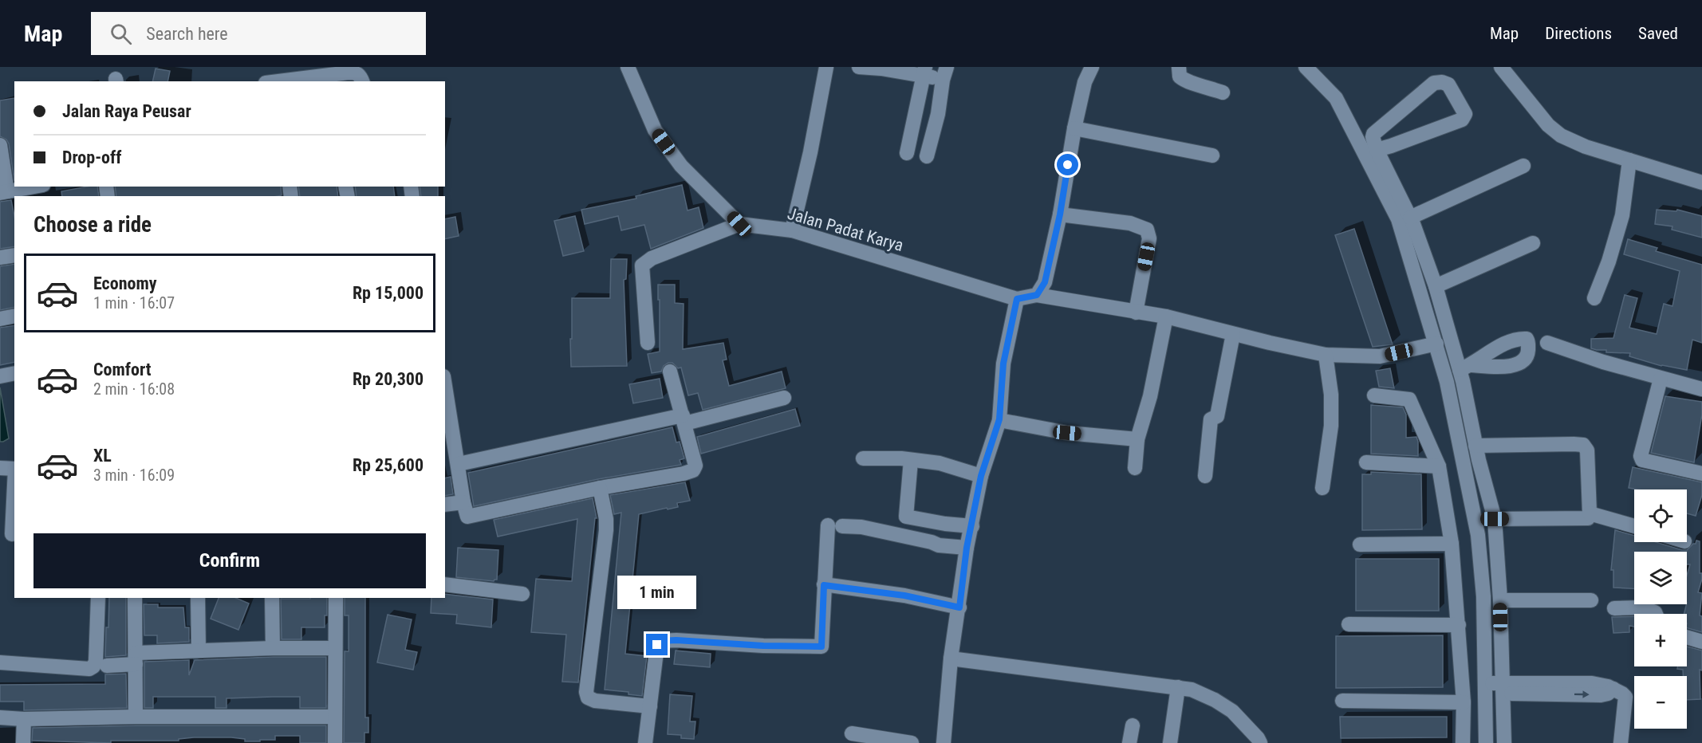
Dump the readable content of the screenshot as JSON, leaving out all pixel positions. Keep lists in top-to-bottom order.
{
  "streets": {
    "street": ["Jalan Padat Karya"]
  },
  "page": {
    "header": "Map",
    "search": "Search here",
    "nav": ["Map", "Directions", "Saved"],
    "banner": ["Jalan Raya Peusar", "Drop-off"],
    "heading": "Choose a ride",
    "list": [
      {
        "name": "Economy",
        "note": "1 min · 16:07",
        "value": "Rp 15,000"
      },
      {
        "name": "Comfort",
        "note": "2 min · 16:08",
        "value": "Rp 20,300"
      },
      {
        "name": "XL",
        "note": "3 min · 16:09",
        "value": "Rp 25,600"
      }
    ],
    "map_buttons": ["+", "−"],
    "buttons": "Confirm",
    "bubble": "1 min"
  }
}
